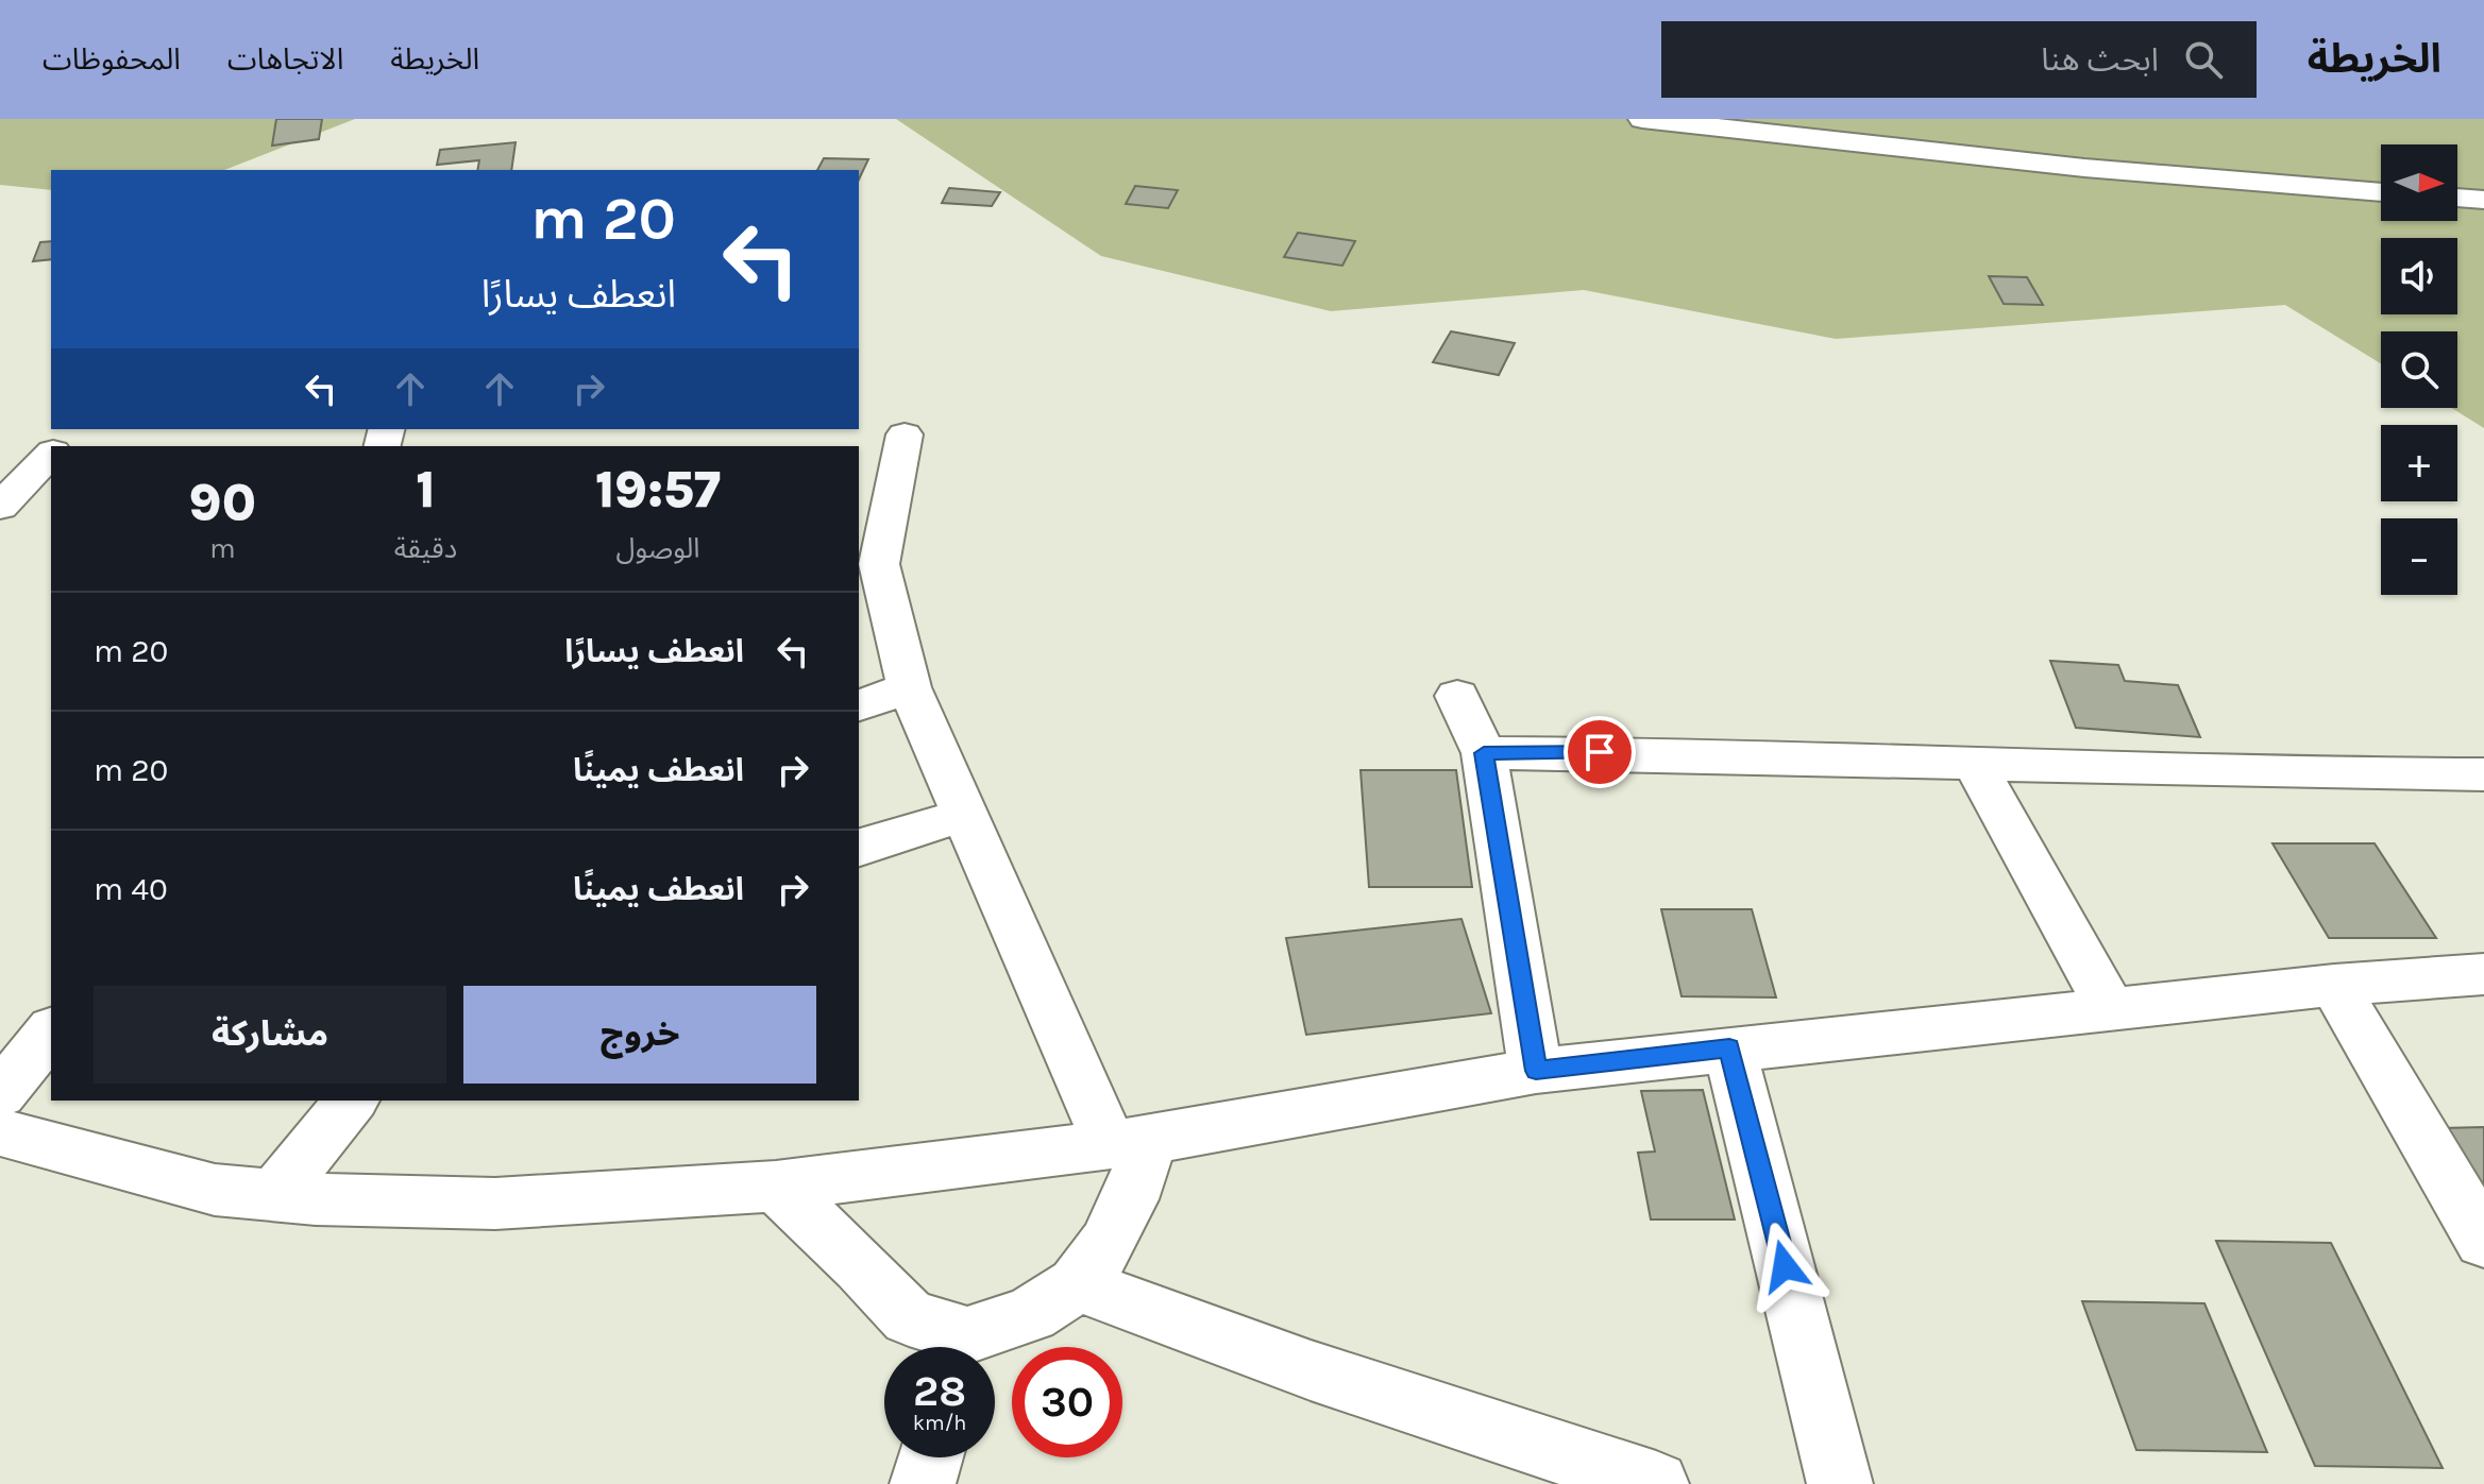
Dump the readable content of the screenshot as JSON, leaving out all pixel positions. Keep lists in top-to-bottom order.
{
  "north": "right",
  "page": {
    "header": "الخريطة",
    "search": "ابحث هنا",
    "nav": ["الخريطة", "الاتجاهات", "المحفوظات"],
    "map_buttons": ["+", "−"],
    "turn": ["20 m", "انعطف يسارًا"],
    "eta": [
      "19:57",
      "الوصول",
      "1",
      "دقيقة",
      "90",
      "m"
    ],
    "list": [
      {
        "name": "انعطف يسارًا",
        "value": "20 m"
      },
      {
        "name": "انعطف يمينًا",
        "value": "20 m"
      },
      {
        "name": "انعطف يمينًا",
        "value": "40 m"
      }
    ],
    "buttons": ["خروج", "مشاركة"],
    "speed": "28 km/h",
    "limit": "30"
  }
}
